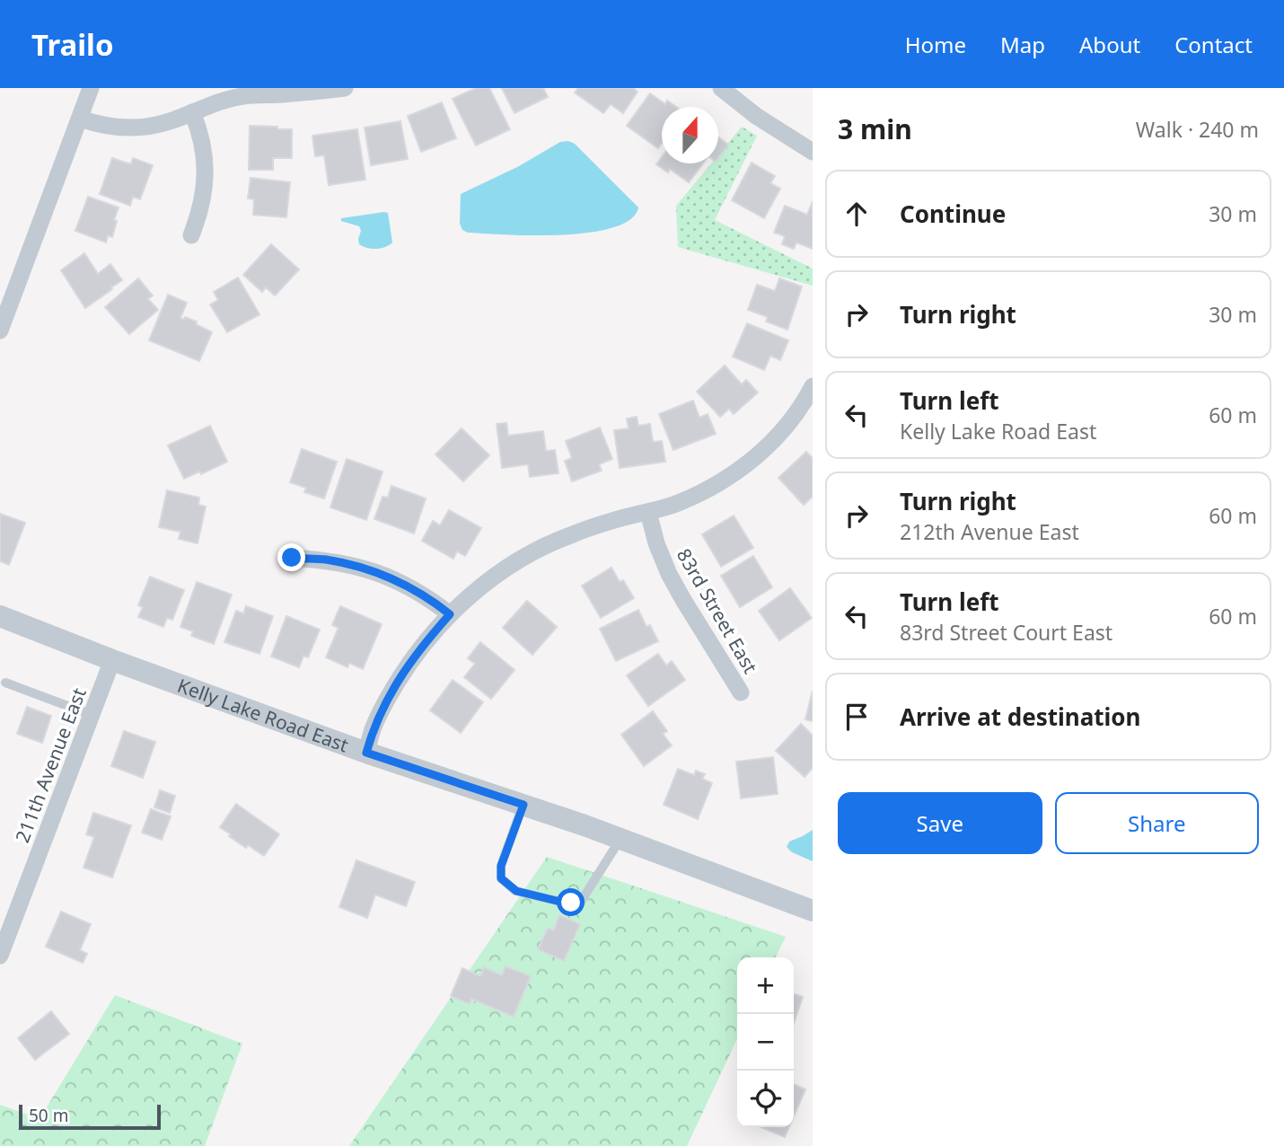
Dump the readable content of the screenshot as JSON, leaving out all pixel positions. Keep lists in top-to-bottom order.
{
  "streets": {
    "street": ["83rd Street East", "Kelly Lake Road East", "211th Avenue East"]
  },
  "crossings": [
    ["Kelly Lake Road East", "211th Avenue East"]
  ],
  "scale_bar": "50 m",
  "north": "top",
  "page": {
    "header": "Trailo",
    "nav": [
      "Home",
      "Map",
      "About",
      "Contact"
    ],
    "heading": ["3 min", "Walk · 240 m"],
    "list": [
      ["Continue", "30 m"],
      ["Turn right", "30 m"],
      ["Turn left", "Kelly Lake Road East", "60 m"],
      ["Turn right", "212th Avenue East", "60 m"],
      ["Turn left", "83rd Street Court East", "60 m"],
      "Arrive at destination"
    ],
    "buttons": ["Save", "Share"],
    "map_buttons": ["+", "−"],
    "scale": "50 m"
  }
}
